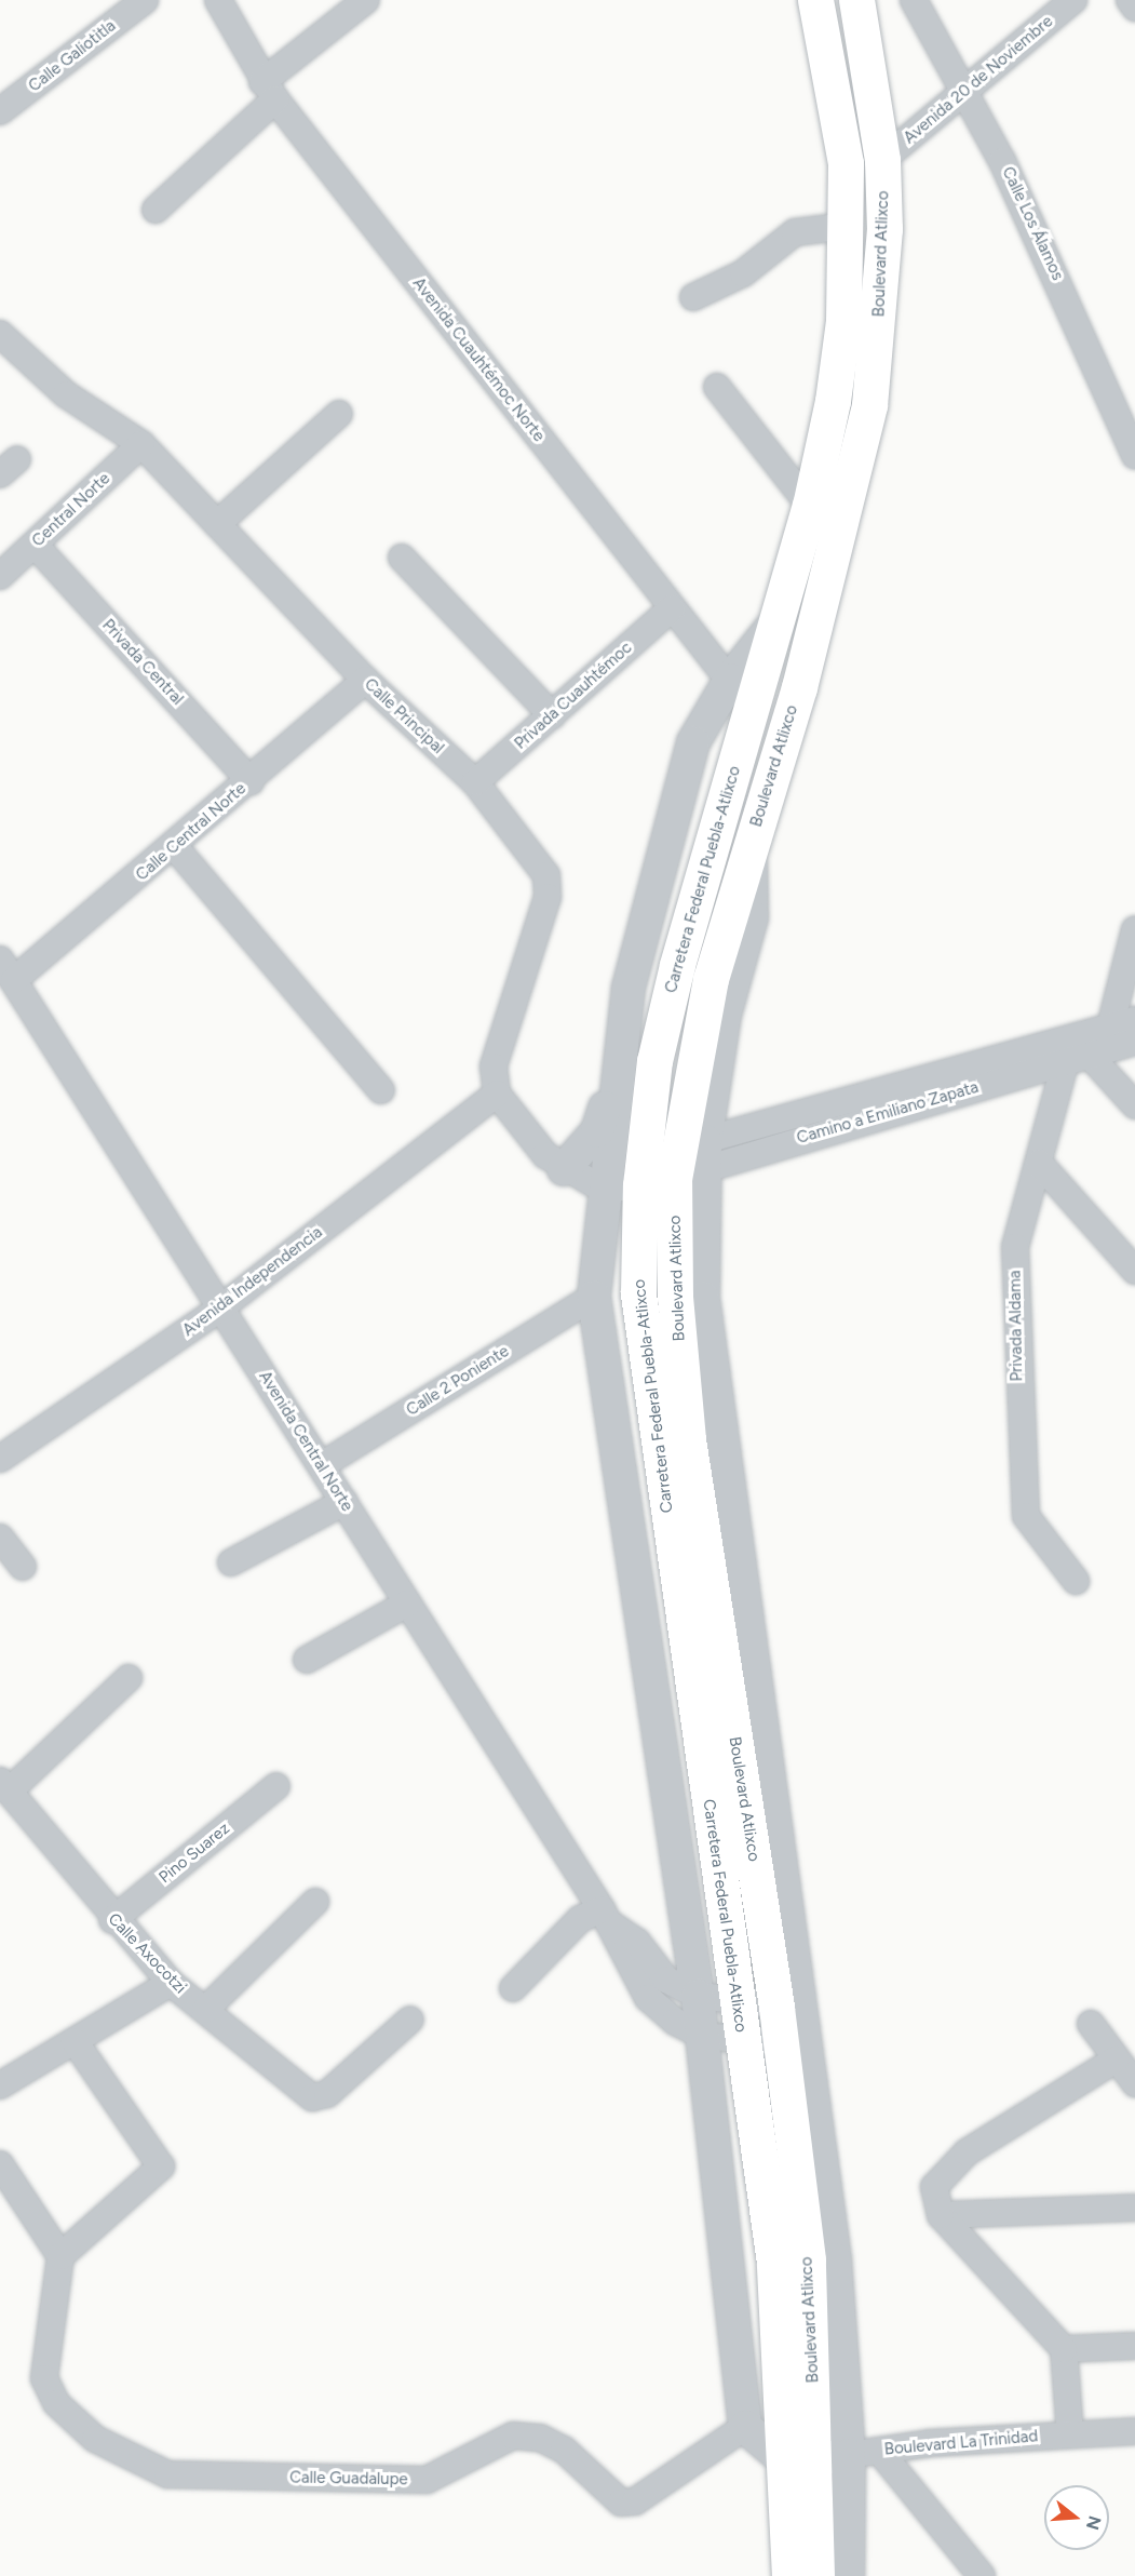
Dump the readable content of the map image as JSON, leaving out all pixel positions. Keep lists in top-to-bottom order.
{
  "streets": {
    "main road": ["Boulevard Atlixco", "Carretera Federal Puebla-Atlixco"],
    "street": [
      "Calle Galiotitla",
      "Avenida 20 de Noviembre",
      "Calle Los Álamos",
      "Avenida Cuauhtémoc Norte",
      "Central Norte",
      "Privada Central",
      "Privada Cuauhtémoc",
      "Calle Principal",
      "Calle Central Norte",
      "Camino a Emiliano Zapata",
      "Avenida Independencia",
      "Privada Aldama",
      "Calle 2 Poniente",
      "Avenida Central Norte",
      "Pino Suarez",
      "Calle Axocotzi",
      "Boulevard La Trinidad",
      "Calle Guadalupe"
    ]
  },
  "crossings": [
    ["Avenida 20 de Noviembre", "Calle Los Álamos"],
    ["Avenida 20 de Noviembre", "Boulevard Atlixco"],
    ["Boulevard Atlixco", "Carretera Federal Puebla-Atlixco"],
    ["Boulevard Atlixco", "Camino a Emiliano Zapata"],
    ["Boulevard Atlixco", "Avenida Central Norte"],
    ["Boulevard Atlixco", "Boulevard La Trinidad"],
    ["Avenida Cuauhtémoc Norte", "Privada Cuauhtémoc"],
    ["Avenida Cuauhtémoc Norte", "Carretera Federal Puebla-Atlixco"],
    ["Central Norte", "Privada Central"],
    ["Central Norte", "Calle Principal"],
    ["Privada Central", "Calle Central Norte"],
    ["Privada Cuauhtémoc", "Calle Principal"],
    ["Calle Principal", "Calle Central Norte"],
    ["Calle Principal", "Avenida Independencia"],
    ["Calle Central Norte", "Avenida Central Norte"],
    ["Carretera Federal Puebla-Atlixco", "Camino a Emiliano Zapata"],
    ["Carretera Federal Puebla-Atlixco", "Avenida Central Norte"],
    ["Carretera Federal Puebla-Atlixco", "Boulevard La Trinidad"],
    ["Camino a Emiliano Zapata", "Privada Aldama"],
    ["Avenida Independencia", "Avenida Central Norte"],
    ["Calle 2 Poniente", "Avenida Central Norte"],
    ["Pino Suarez", "Calle Axocotzi"]
  ],
  "north": "right"
}
